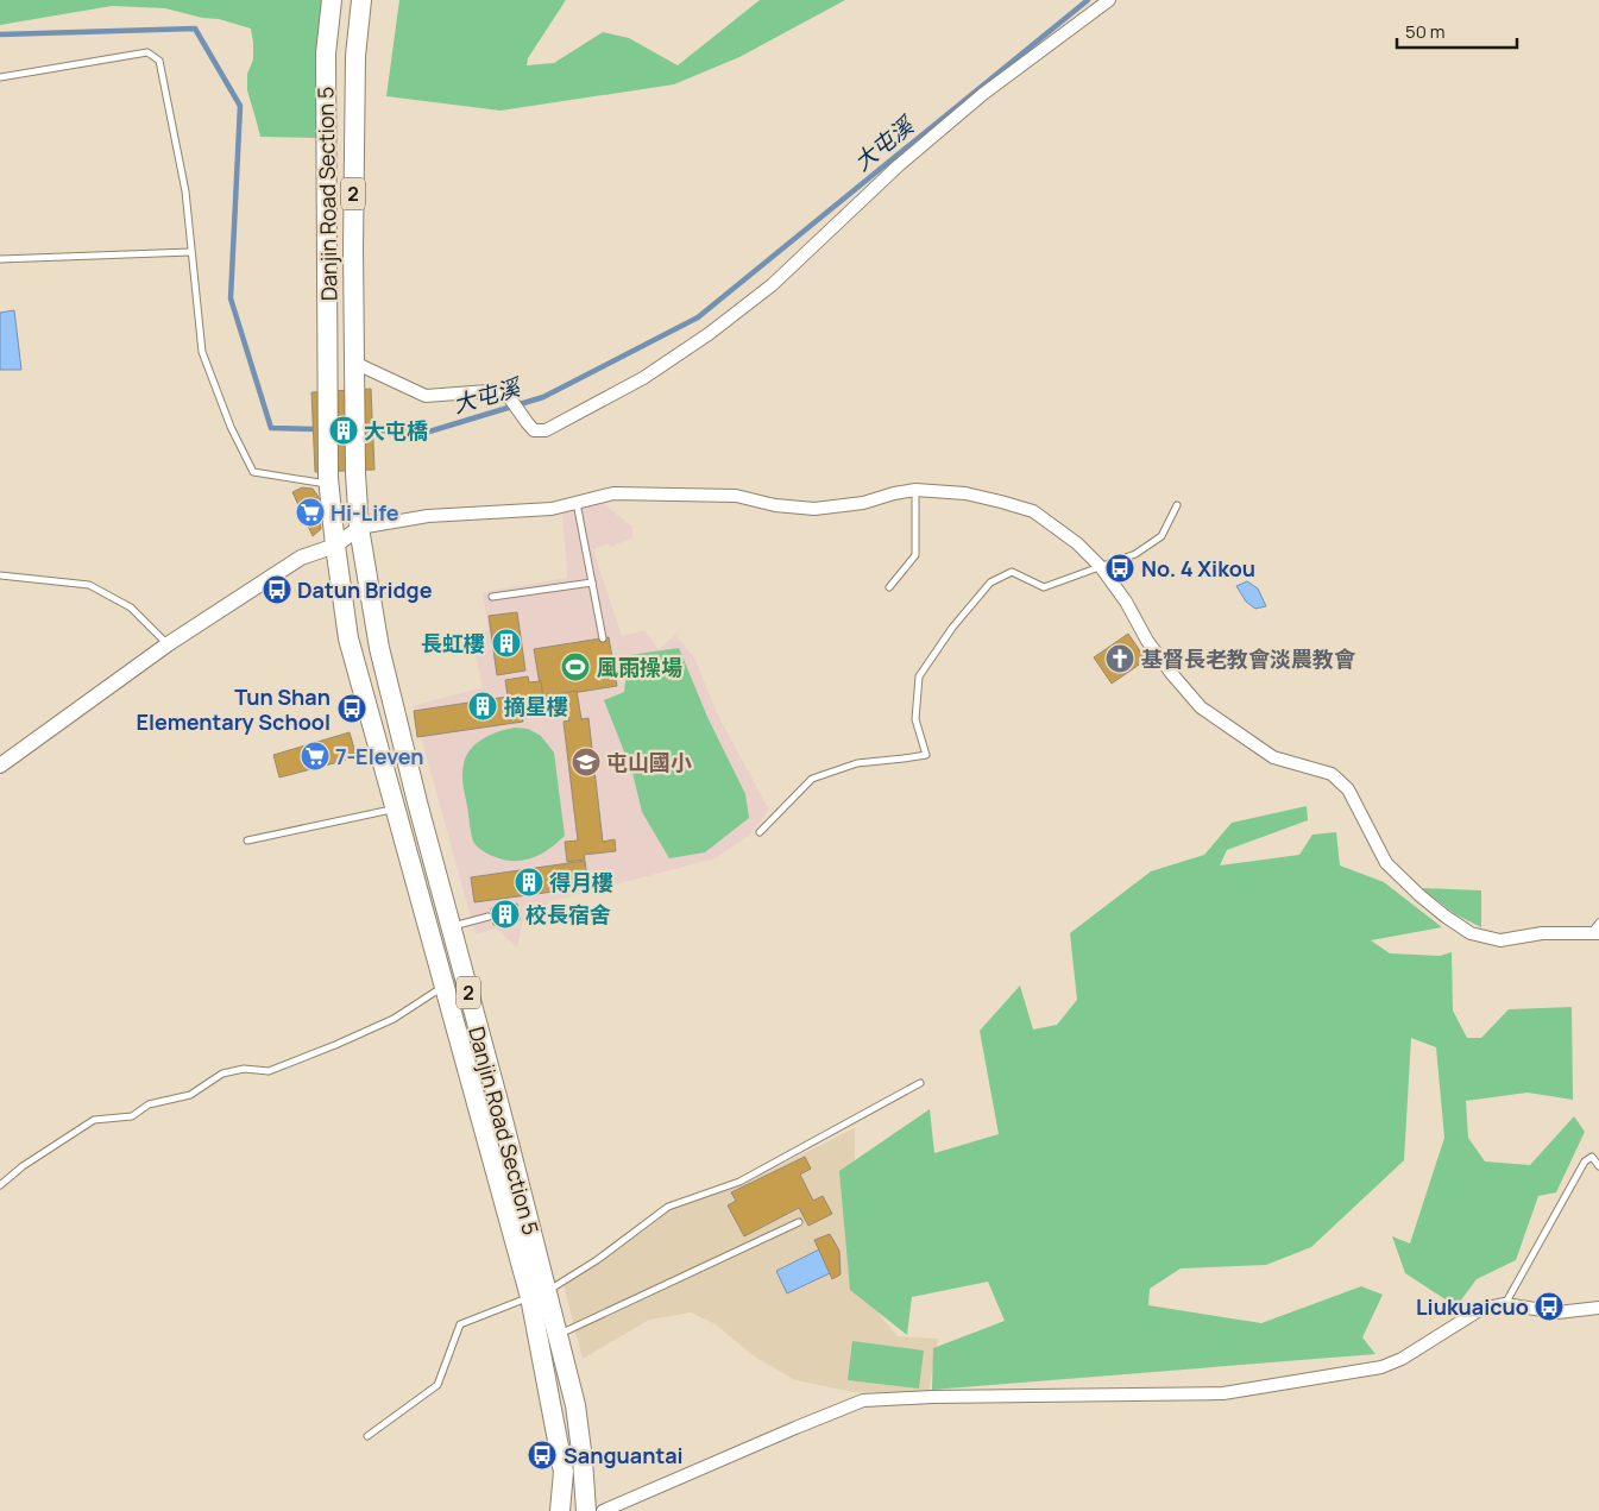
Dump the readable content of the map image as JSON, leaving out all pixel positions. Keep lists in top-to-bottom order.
{
  "streets": {
    "main road": ["Danjin Road Section 5", "2"]
  },
  "water": ["大屯溪"],
  "places": {
    "building": [
      "大屯橋",
      "長虹樓",
      "摘星樓",
      "得月樓",
      "校長宿舍"
    ],
    "supermarket": ["Hi-Life", "7-Eleven"],
    "bus stop": [
      "No. 4 Xikou",
      "Datun Bridge",
      "Tun Shan Elementary School",
      "Liukuaicuo",
      "Sanguantai"
    ],
    "church": ["基督長老教會淡農教會"],
    "sports": ["風雨操場"],
    "school or university": ["屯山國小"]
  },
  "scale_bar": "50 m"
}
